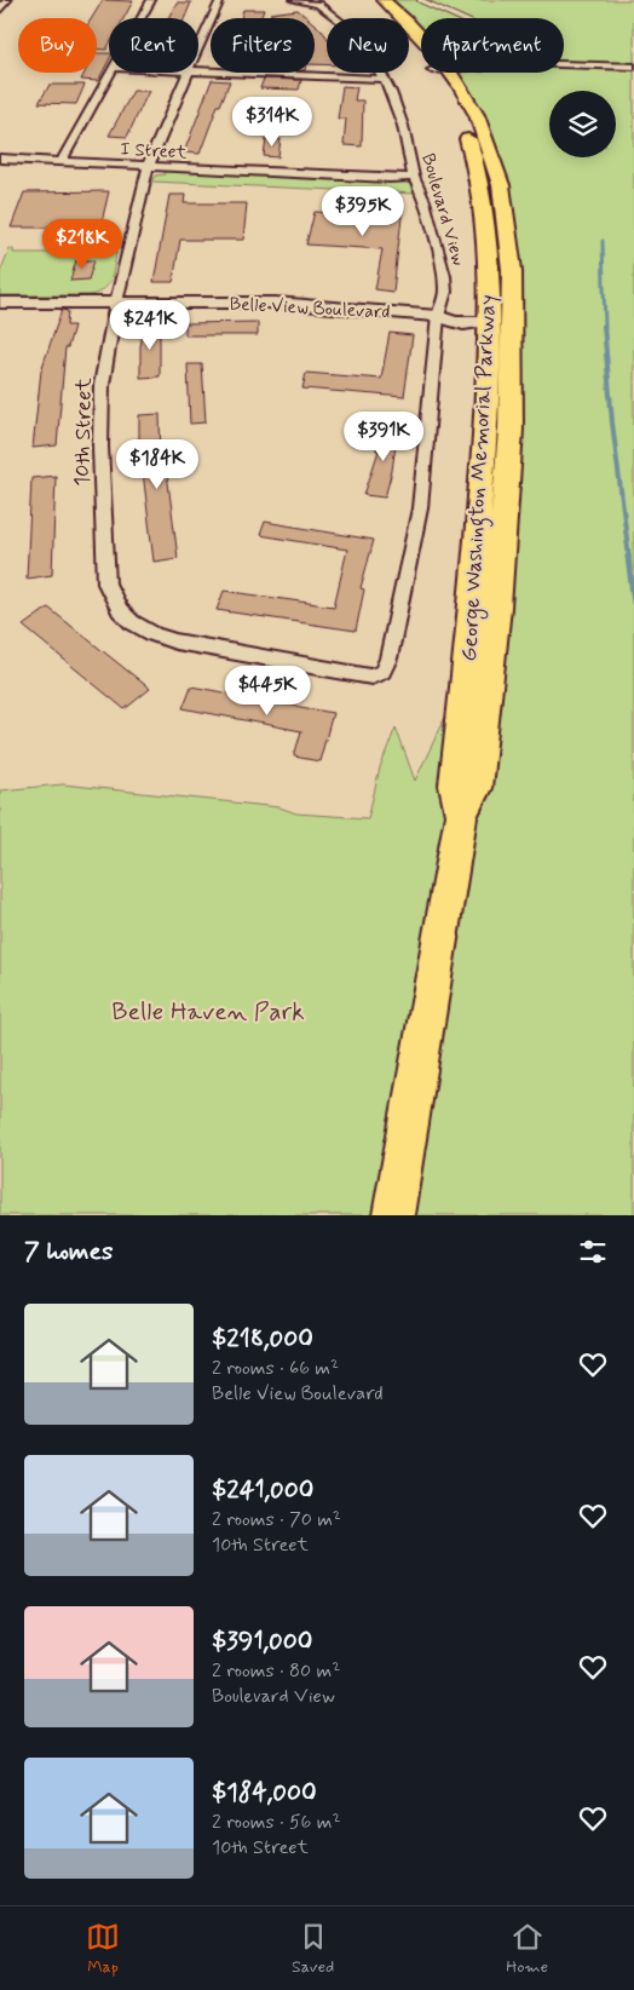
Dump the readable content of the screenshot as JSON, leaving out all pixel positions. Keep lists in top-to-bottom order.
{
  "streets": {
    "main road": ["Belle View Boulevard", "George Washington Memorial Parkway"],
    "street": ["I Street", "Boulevard View", "10th Street"]
  },
  "crossings": [
    ["I Street", "Boulevard View"],
    ["I Street", "10th Street"],
    ["Boulevard View", "Belle View Boulevard"],
    ["Boulevard View", "10th Street"],
    ["Belle View Boulevard", "10th Street"],
    ["Belle View Boulevard", "George Washington Memorial Parkway"]
  ],
  "parks": ["Belle Haven Park"],
  "page": {
    "chip": [
      "Buy",
      "Rent",
      "Filters",
      "New",
      "Apartment"
    ],
    "price": [
      "$314K",
      "$395K",
      "$218K",
      "$241K",
      "$391K",
      "$184K",
      "$445K"
    ],
    "heading": "7 homes",
    "list": [
      {
        "name": "$218,000",
        "note": "2 rooms · 66 m² · Belle View Boulevard"
      },
      {
        "name": "$241,000",
        "note": "2 rooms · 70 m² · 10th Street"
      },
      {
        "name": "$391,000",
        "note": "2 rooms · 80 m² · Boulevard View"
      },
      {
        "name": "$184,000",
        "note": "2 rooms · 56 m² · 10th Street"
      }
    ],
    "tabs": ["Map", "Saved", "Home"]
  }
}
